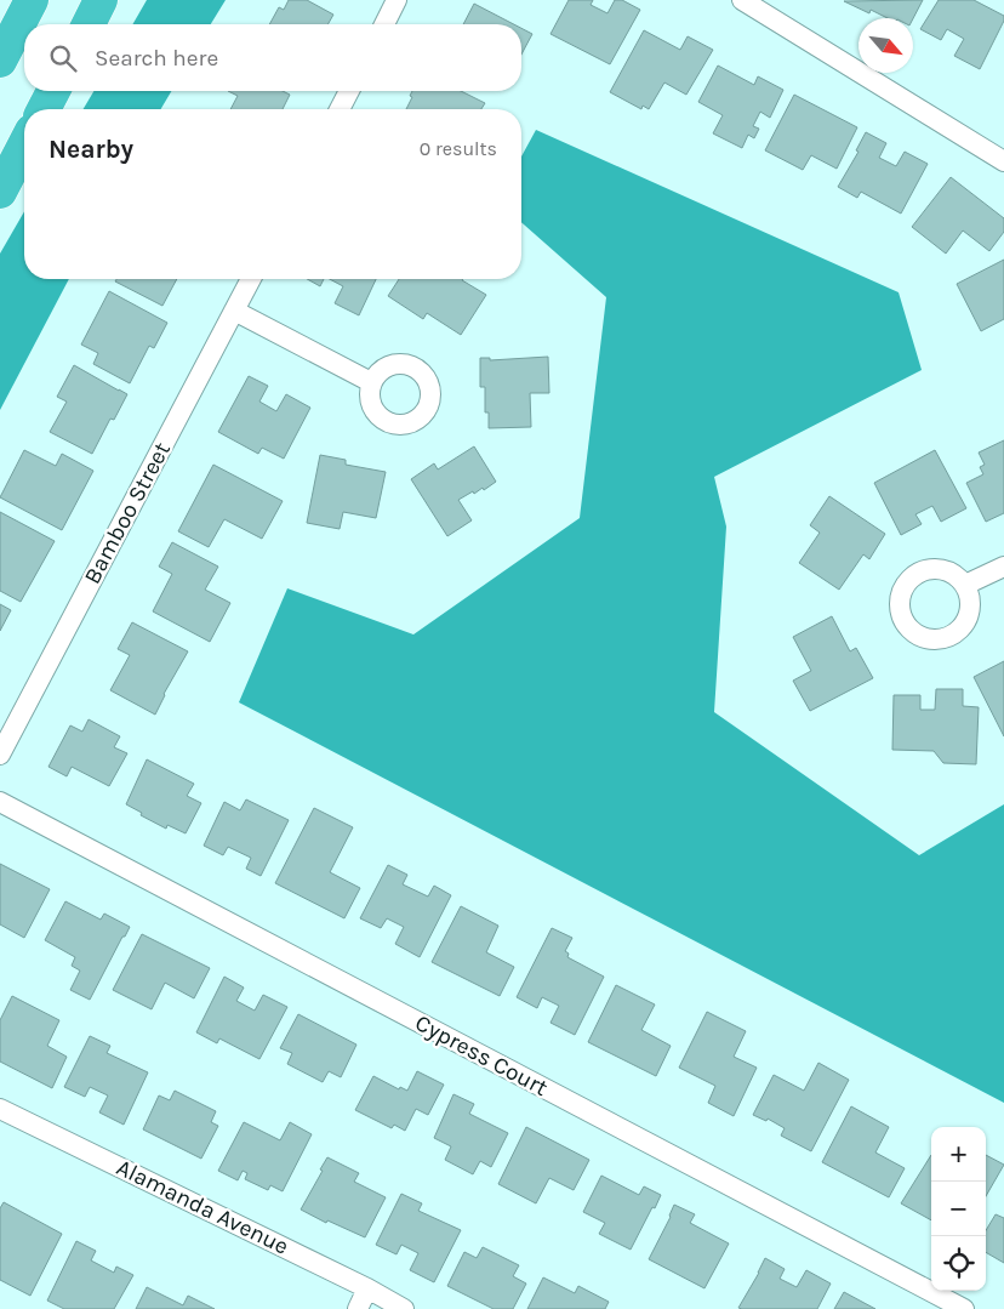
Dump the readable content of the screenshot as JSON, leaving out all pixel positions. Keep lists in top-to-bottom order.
{
  "streets": {
    "street": ["Bamboo Street", "Cypress Court", "Alamanda Avenue"]
  },
  "north": "bottom right",
  "page": {
    "search": "Search here",
    "heading": ["Nearby", "0 results"],
    "map_buttons": ["+", "−"]
  }
}
